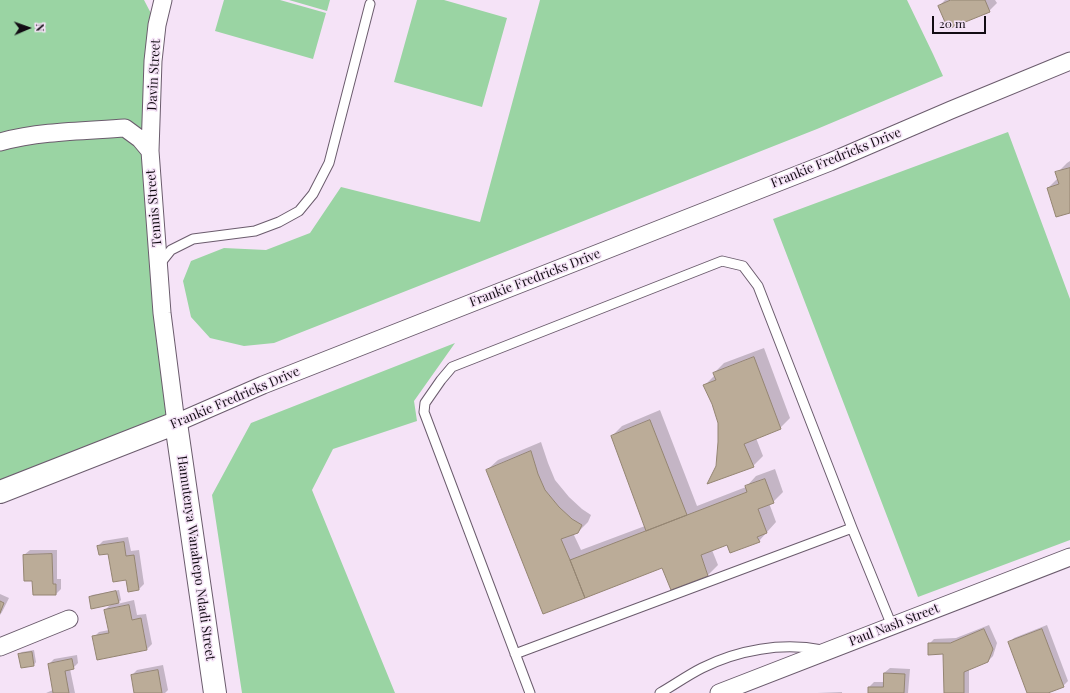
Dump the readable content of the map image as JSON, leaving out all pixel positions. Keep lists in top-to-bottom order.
{
  "streets": {
    "street": [
      "Davin Street",
      "Frankie Fredricks Drive",
      "Tennis Street",
      "Hamutenya Wanahepo Ndadi Street",
      "Paul Nash Street"
    ]
  },
  "crossings": [
    ["Davin Street", "Tennis Street"],
    ["Frankie Fredricks Drive", "Tennis Street"],
    ["Frankie Fredricks Drive", "Hamutenya Wanahepo Ndadi Street"],
    ["Tennis Street", "Hamutenya Wanahepo Ndadi Street"]
  ],
  "scale_bar": "20 m",
  "north": "right"
}
